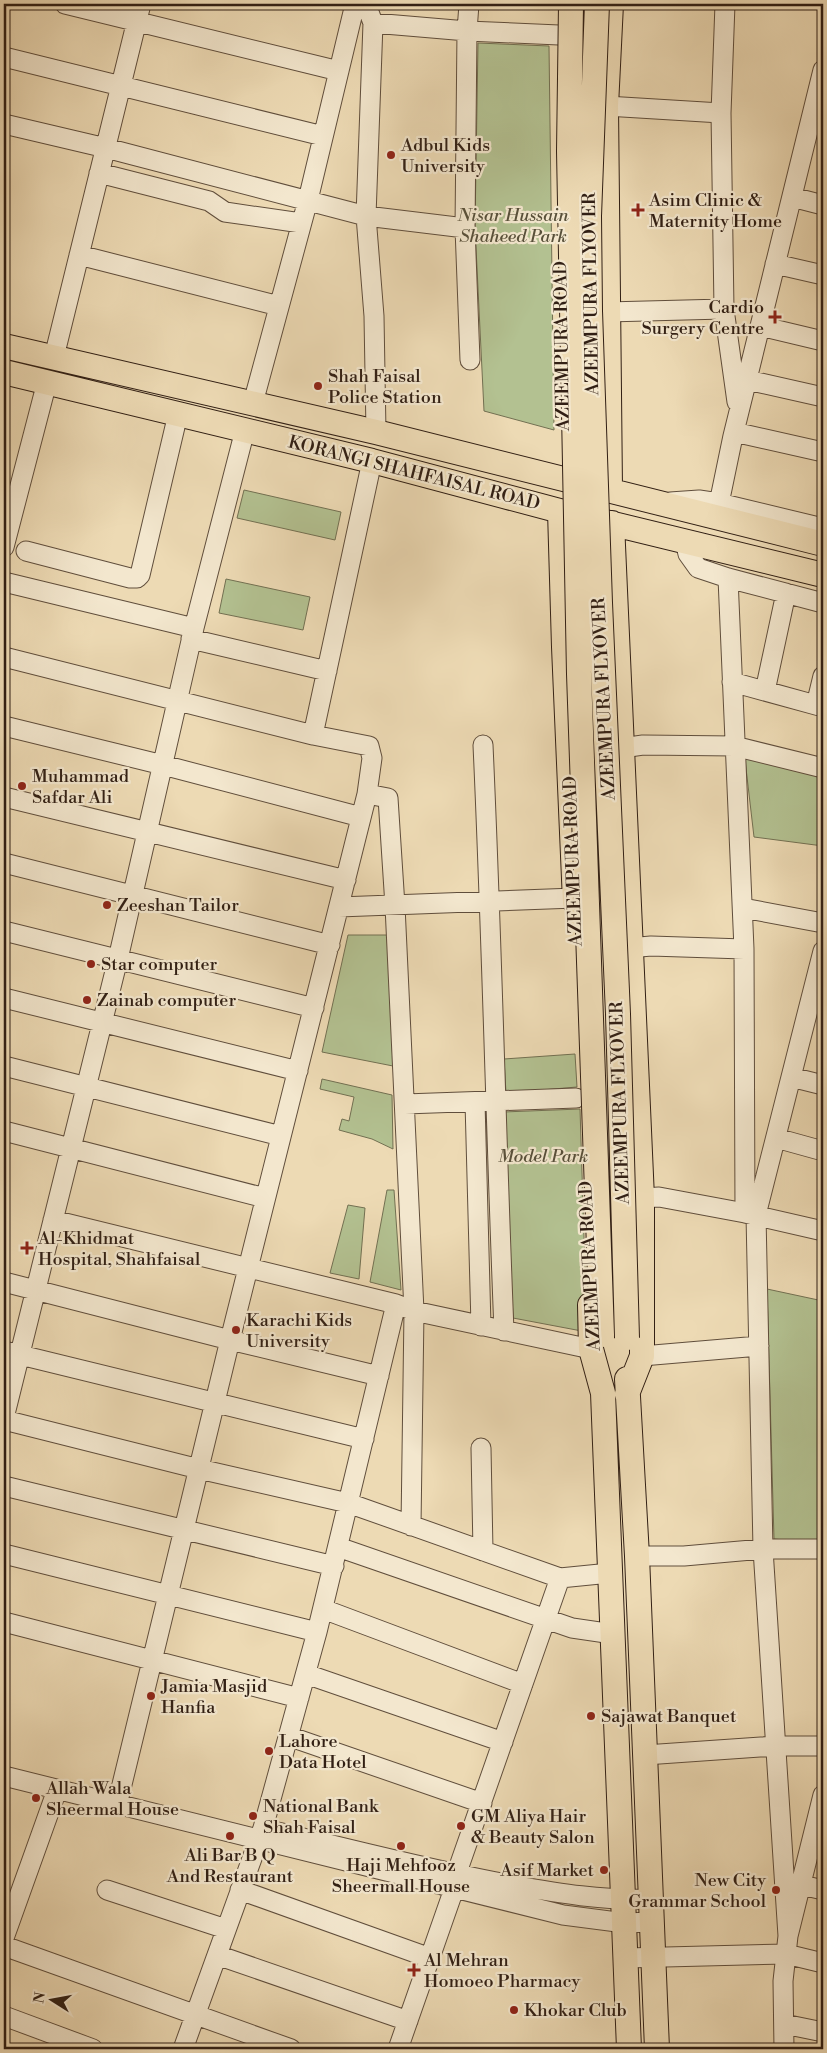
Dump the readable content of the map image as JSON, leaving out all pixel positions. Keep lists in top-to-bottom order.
{
  "streets": {
    "main road": ["AZEEMPURA FLYOVER", "AZEEMPURA ROAD", "KORANGI SHAHFAISAL ROAD"]
  },
  "crossings": [
    ["AZEEMPURA FLYOVER", "AZEEMPURA ROAD"],
    ["AZEEMPURA ROAD", "KORANGI SHAHFAISAL ROAD"]
  ],
  "parks": ["Nisar Hussain Shaheed Park", "Model Park"],
  "places": {
    "other": [
      "Adbul Kids University",
      "Shah Faisal Police Station",
      "Muhammad Safdar Ali",
      "Zeeshan Tailor",
      "Star computer",
      "Zainab computer",
      "Karachi Kids University",
      "Jamia Masjid Hanfia",
      "Sajawat Banquet",
      "Lahore Data Hotel",
      "Allah Wala Sheermal House",
      "National Bank Shah Faisal",
      "GM Aliya Hair & Beauty Salon",
      "Ali Bar B Q And Restaurant",
      "Haji Mehfooz Sheermall House",
      "Asif Market",
      "New City Grammar School",
      "Khokar Club"
    ],
    "health": [
      "Asim Clinic & Maternity Home",
      "Cardio Surgery Centre",
      "Al-Khidmat Hospital, Shahfaisal",
      "Al Mehran Homoeo Pharmacy"
    ]
  },
  "north": "left"
}
